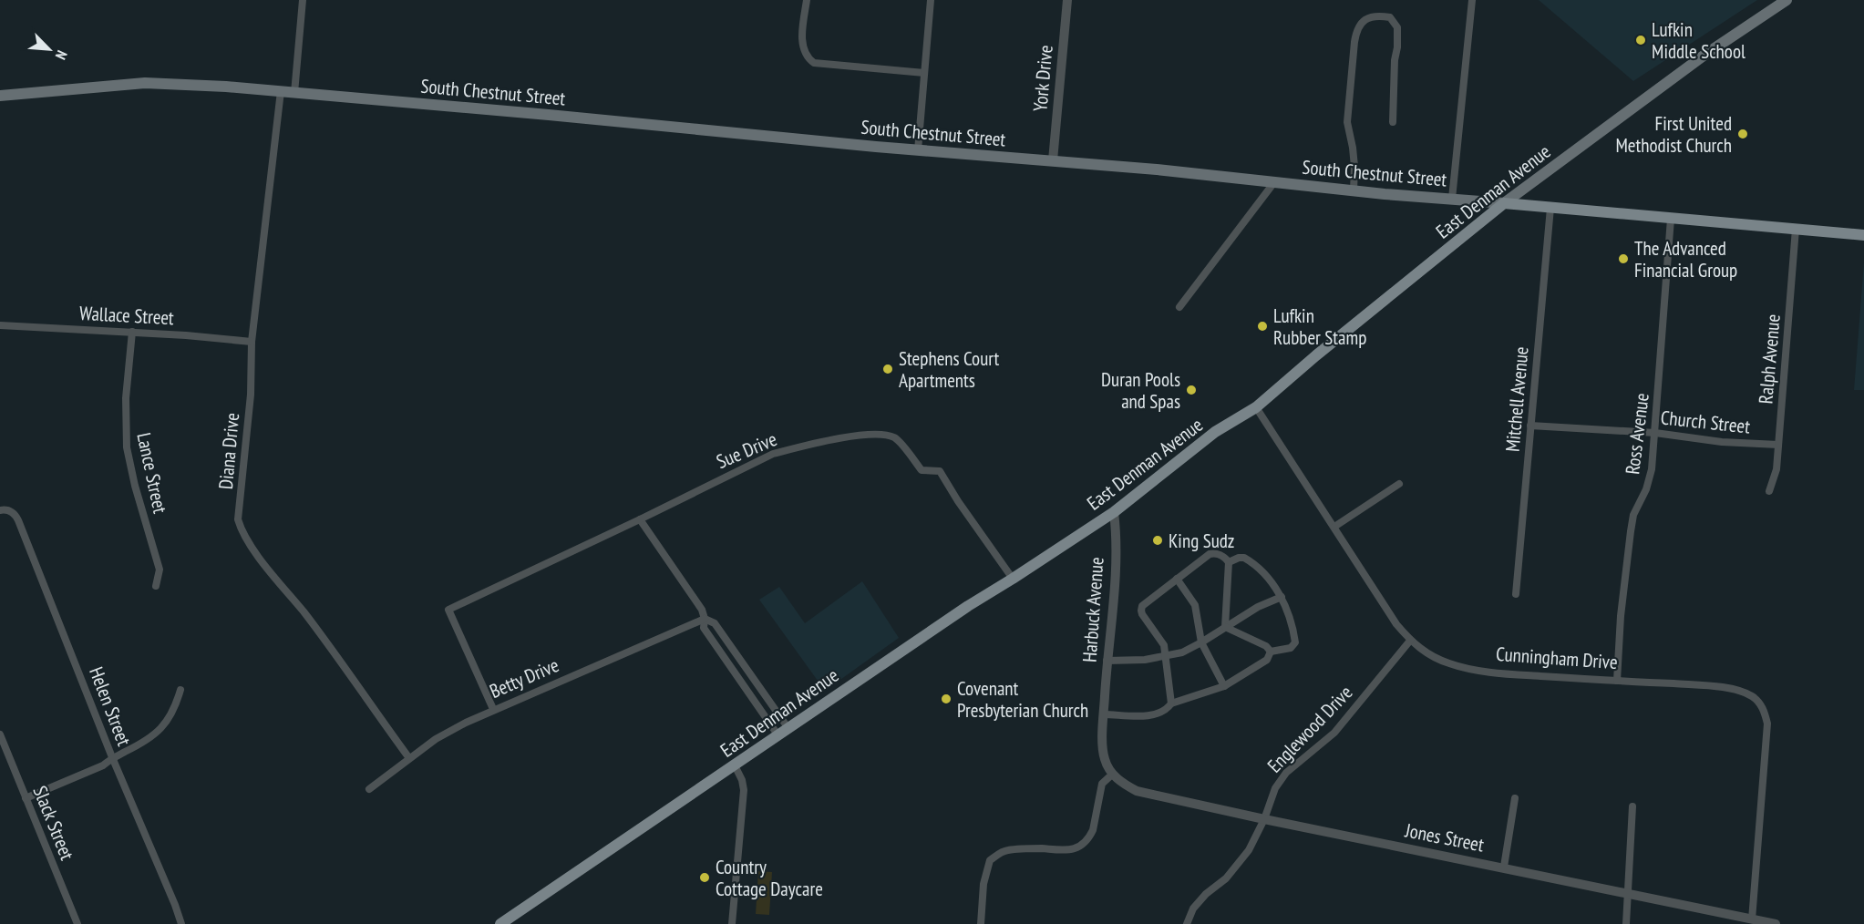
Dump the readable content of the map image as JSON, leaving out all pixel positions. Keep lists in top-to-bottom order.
{
  "streets": {
    "main road": ["South Chestnut Street", "East Denman Avenue"],
    "street": [
      "York Drive",
      "Wallace Street",
      "Ralph Avenue",
      "Mitchell Avenue",
      "Church Street",
      "Ross Avenue",
      "Sue Drive",
      "Diana Drive",
      "Lance Street",
      "Harbuck Avenue",
      "Cunningham Drive",
      "Betty Drive",
      "Helen Street",
      "Englewood Drive",
      "Slack Street",
      "Jones Street"
    ]
  },
  "crossings": [
    ["York Drive", "South Chestnut Street"],
    ["South Chestnut Street", "East Denman Avenue"],
    ["South Chestnut Street", "Ralph Avenue"],
    ["South Chestnut Street", "Mitchell Avenue"],
    ["South Chestnut Street", "Ross Avenue"],
    ["South Chestnut Street", "Diana Drive"],
    ["East Denman Avenue", "Sue Drive"],
    ["East Denman Avenue", "Harbuck Avenue"],
    ["East Denman Avenue", "Cunningham Drive"],
    ["Wallace Street", "Diana Drive"],
    ["Wallace Street", "Lance Street"],
    ["Ralph Avenue", "Church Street"],
    ["Mitchell Avenue", "Church Street"],
    ["Church Street", "Ross Avenue"],
    ["Ross Avenue", "Cunningham Drive"],
    ["Sue Drive", "Betty Drive"],
    ["Diana Drive", "Betty Drive"],
    ["Harbuck Avenue", "Jones Street"],
    ["Cunningham Drive", "Englewood Drive"],
    ["Cunningham Drive", "Jones Street"],
    ["Englewood Drive", "Jones Street"]
  ],
  "places": [
    "Lufkin Middle School",
    "First United Methodist Church",
    "The Advanced Financial Group",
    "Lufkin Rubber Stamp",
    "Stephens Court Apartments",
    "Duran Pools and Spas",
    "King Sudz",
    "Covenant Presbyterian Church",
    "Country Cottage Daycare"
  ],
  "north": "bottom right"
}
